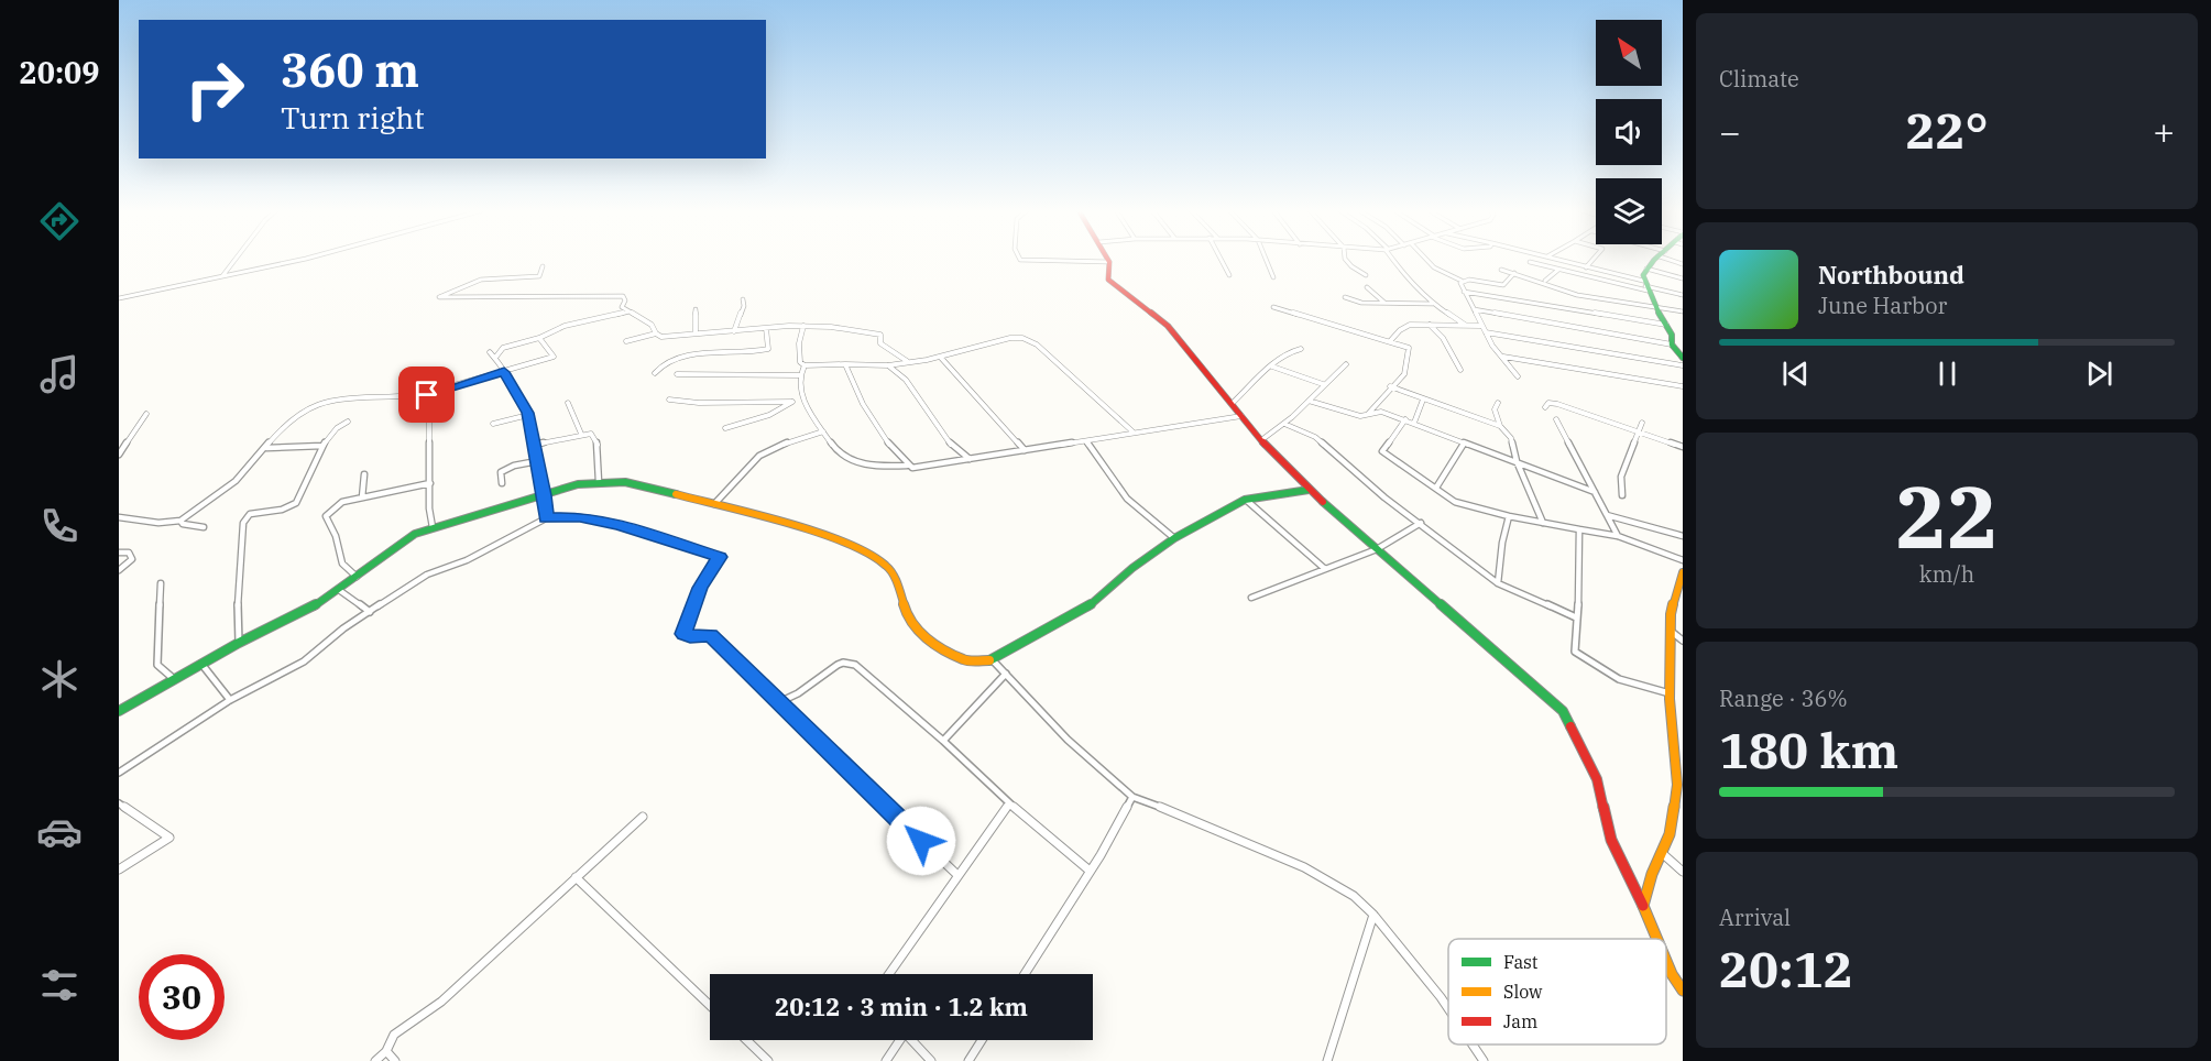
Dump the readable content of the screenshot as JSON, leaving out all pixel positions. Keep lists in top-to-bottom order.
{
  "legend": ["Fast", "Slow", "Jam"],
  "north": "top left",
  "page": {
    "tabs": "20:09",
    "tile": [
      "Climate",
      ["22", "km/h"],
      ["Range · 36%", "180 km"],
      ["Arrival", "20:12"]
    ],
    "turn": ["360 m", "Turn right"],
    "heat": ["−", "22°", "+"],
    "song": ["Northbound", "June Harbor"],
    "limit": "30",
    "trip": "20:12 · 3 min · 1.2 km"
  }
}
